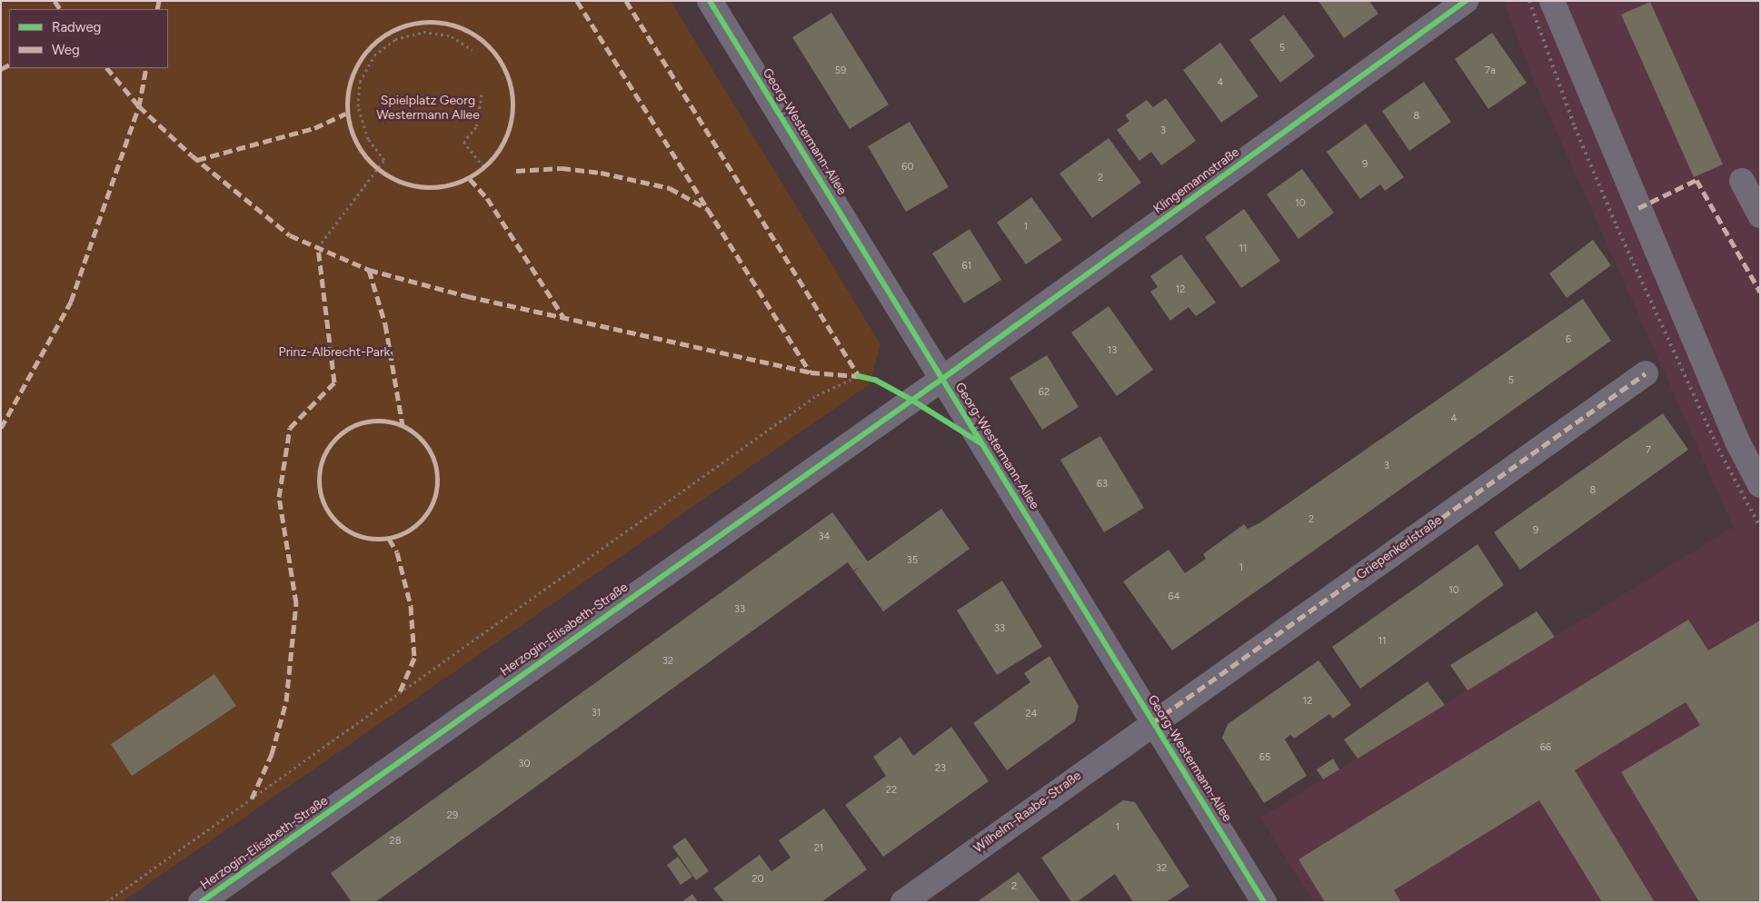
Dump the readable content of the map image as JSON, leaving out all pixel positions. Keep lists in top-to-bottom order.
{
  "streets": {
    "street": [
      "Georg-Westermann-Allee",
      "Klingemannstraße",
      "Griepenkerlstraße",
      "Herzogin-Elisabeth-Straße",
      "Wilhelm-Raabe-Straße"
    ]
  },
  "crossings": [
    ["Georg-Westermann-Allee", "Klingemannstraße"],
    ["Georg-Westermann-Allee", "Griepenkerlstraße"],
    ["Georg-Westermann-Allee", "Herzogin-Elisabeth-Straße"],
    ["Georg-Westermann-Allee", "Wilhelm-Raabe-Straße"],
    ["Klingemannstraße", "Herzogin-Elisabeth-Straße"],
    ["Griepenkerlstraße", "Wilhelm-Raabe-Straße"]
  ],
  "parks": ["Spielplatz Georg Westermann Allee", "Prinz-Albrecht-Park"],
  "house_numbers": [
    "5",
    "59",
    "7a",
    "4",
    "8",
    "3",
    "9",
    "60",
    "2",
    "10",
    "1",
    "11",
    "61",
    "12",
    "6",
    "13",
    "5",
    "62",
    "4",
    "7",
    "3",
    "63",
    "8",
    "2",
    "9",
    "34",
    "35",
    "1",
    "10",
    "64",
    "33",
    "33",
    "11",
    "32",
    "12",
    "31",
    "24",
    "66",
    "65",
    "30",
    "23",
    "22",
    "29",
    "1",
    "28",
    "21",
    "32",
    "20",
    "2"
  ],
  "legend": ["Radweg", "Weg"]
}
